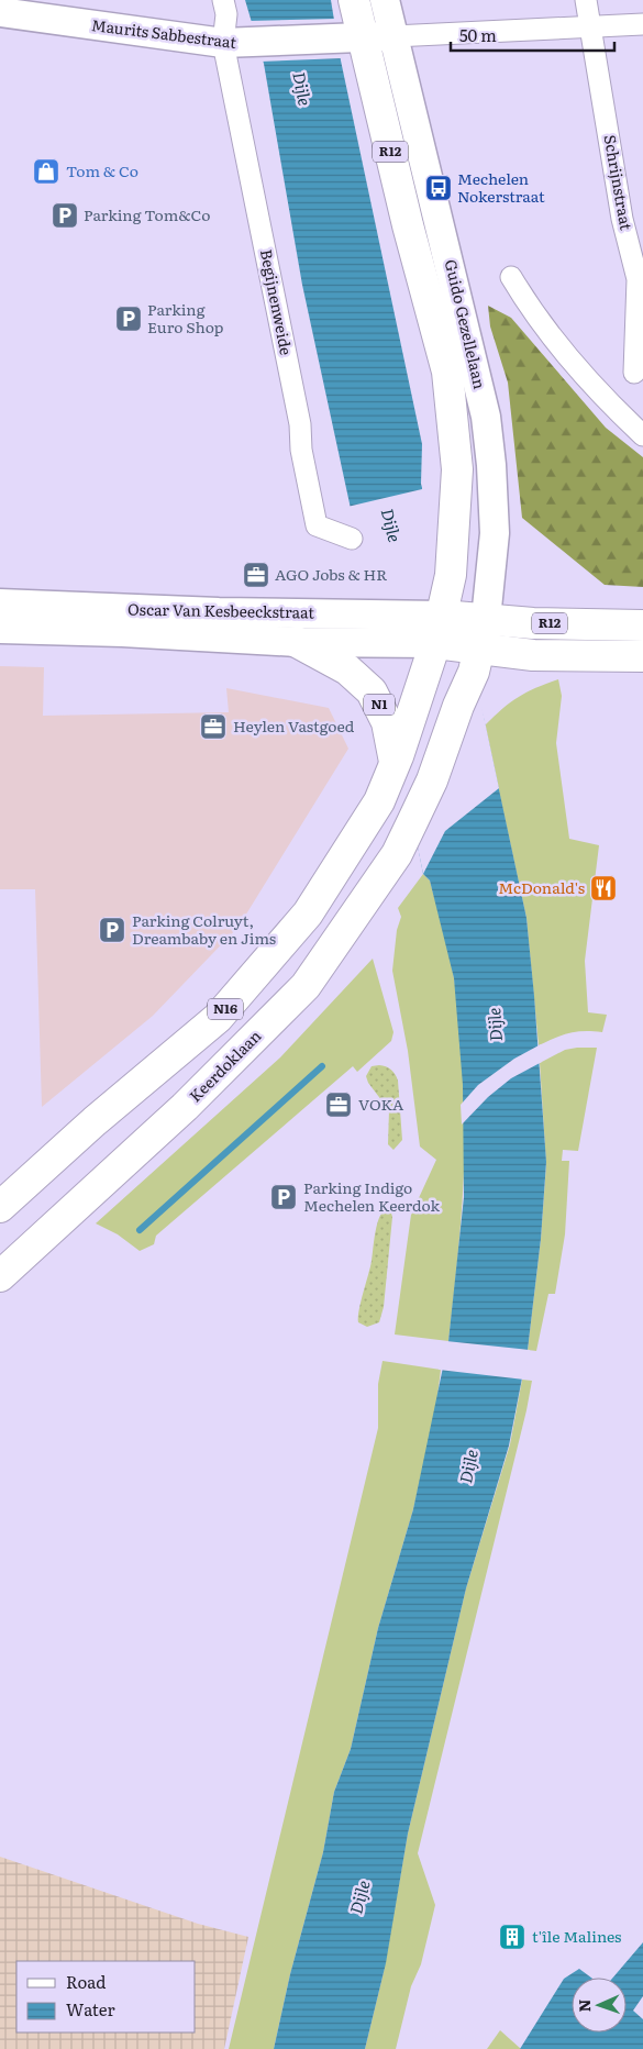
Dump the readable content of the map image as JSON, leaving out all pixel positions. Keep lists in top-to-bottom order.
{
  "streets": {
    "main road": [
      "Maurits Sabbestraat",
      "R12",
      "Guido Gezellelaan",
      "Oscar Van Kesbeeckstraat",
      "N1",
      "N16",
      "Keerdoklaan"
    ],
    "street": ["Schrijnstraat", "Begijnenweide"]
  },
  "crossings": [
    ["Maurits Sabbestraat", "R12"],
    ["Maurits Sabbestraat", "Begijnenweide"],
    ["Maurits Sabbestraat", "Guido Gezellelaan"],
    ["R12", "Guido Gezellelaan"],
    ["R12", "Oscar Van Kesbeeckstraat"],
    ["R12", "N16"],
    ["R12", "Keerdoklaan"],
    ["Guido Gezellelaan", "Oscar Van Kesbeeckstraat"],
    ["Guido Gezellelaan", "N16"],
    ["Guido Gezellelaan", "Keerdoklaan"],
    ["Oscar Van Kesbeeckstraat", "N1"],
    ["Oscar Van Kesbeeckstraat", "N16"],
    ["N1", "N16"]
  ],
  "water": ["Dijle"],
  "places": {
    "shop": ["Tom & Co"],
    "bus stop": ["Mechelen Nokerstraat"],
    "parking": [
      "Parking Tom&Co",
      "Parking Euro Shop",
      "Parking Colruyt, Dreambaby en Jims",
      "Parking Indigo Mechelen Keerdok"
    ],
    "office": ["AGO Jobs & HR", "Heylen Vastgoed", "VOKA"],
    "restaurant": ["McDonald's"],
    "building": ["t'île Malines"]
  },
  "legend": ["Road", "Water"],
  "scale_bar": "50 m",
  "north": "left"
}
